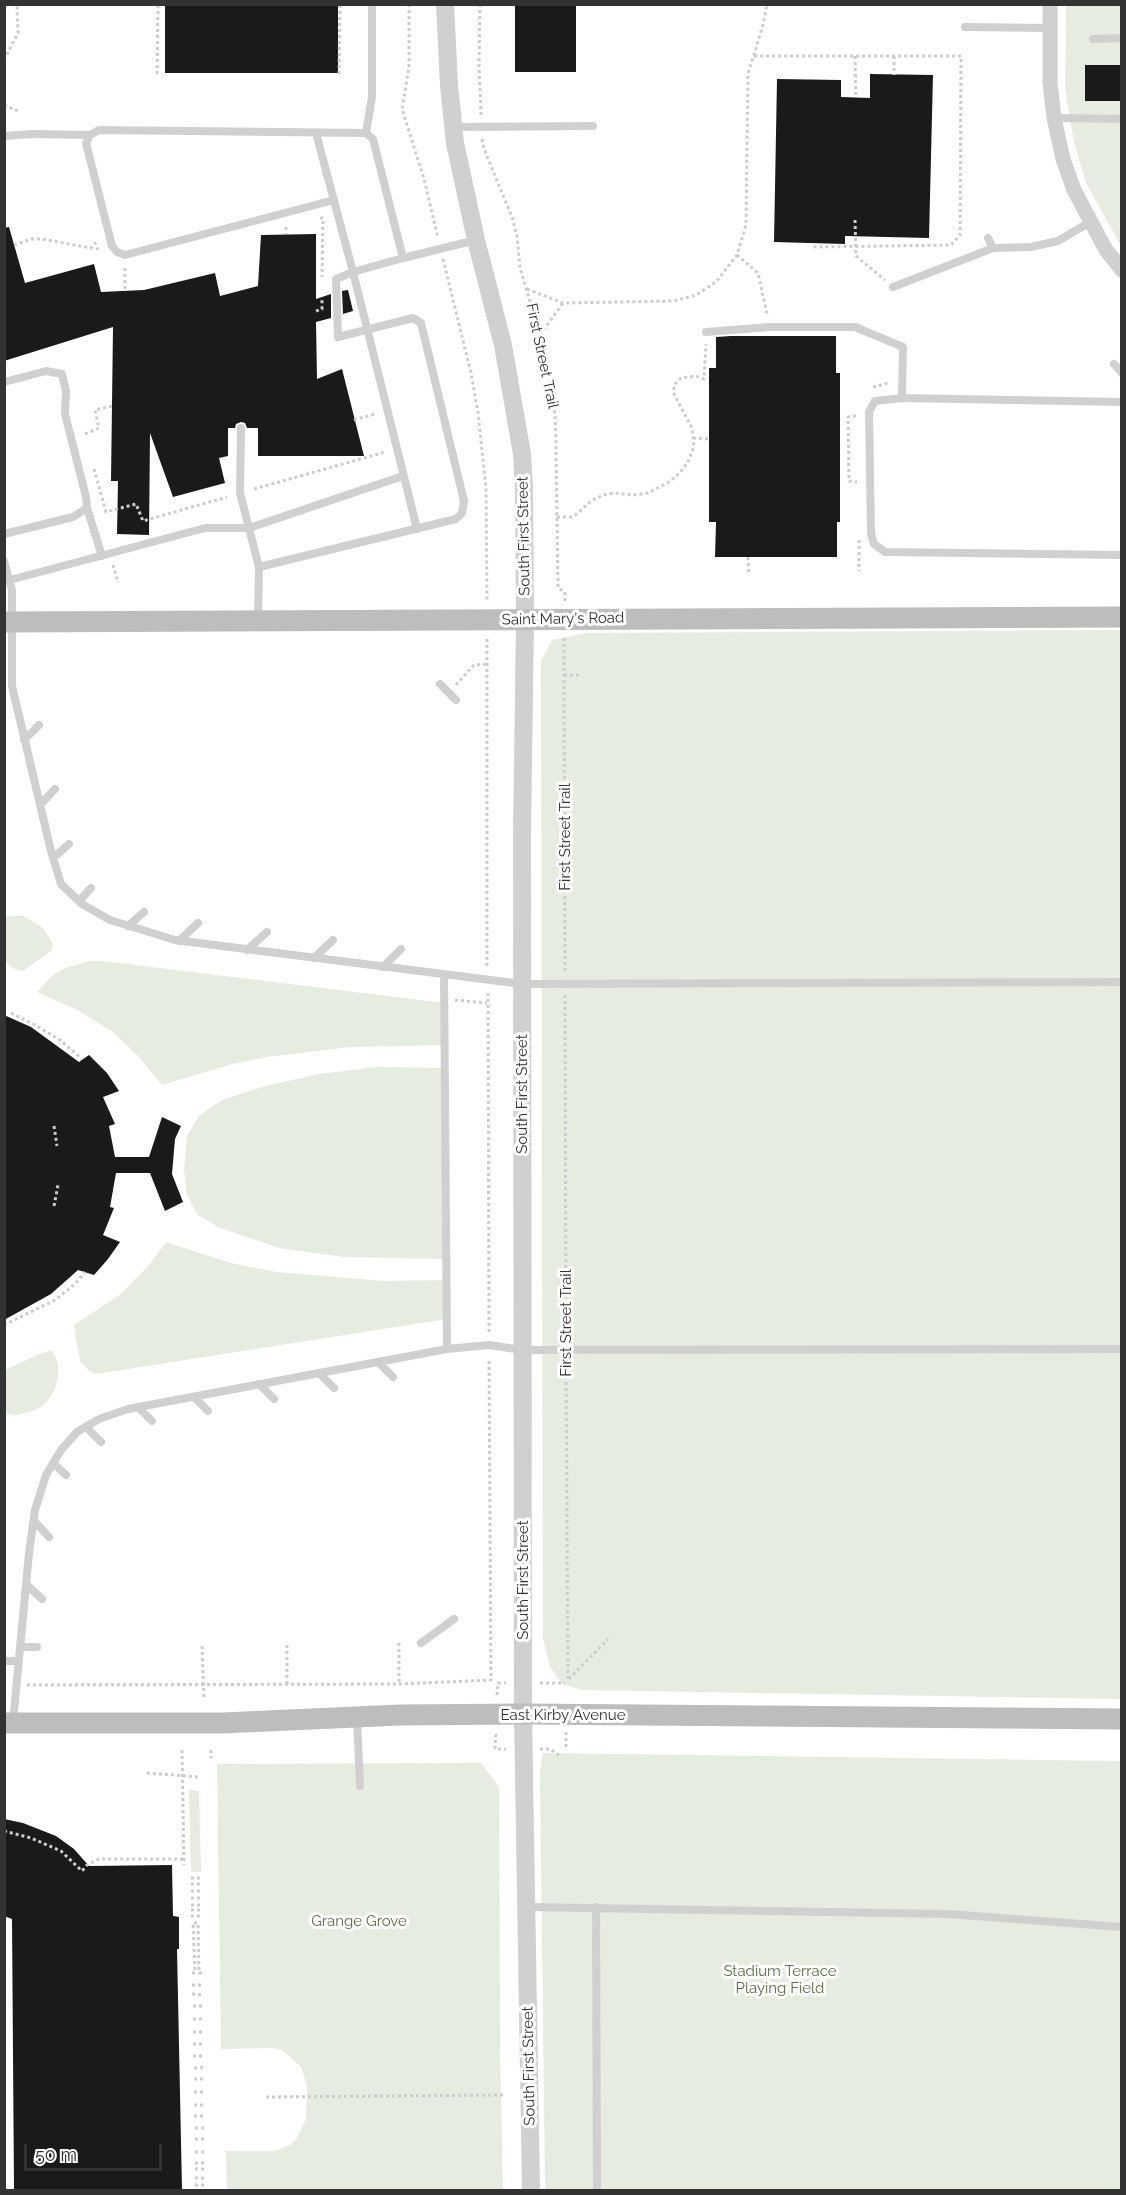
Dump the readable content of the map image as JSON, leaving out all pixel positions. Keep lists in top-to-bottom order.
{
  "streets": {
    "main road": ["Saint Mary's Road", "East Kirby Avenue"],
    "street": ["South First Street"],
    "path": ["First Street Trail"]
  },
  "crossings": [
    ["First Street Trail", "Saint Mary's Road"],
    ["South First Street", "Saint Mary's Road"],
    ["South First Street", "East Kirby Avenue"]
  ],
  "parks": ["Grange Grove", "Stadium Terrace Playing Field"],
  "scale_bar": "50 m"
}
